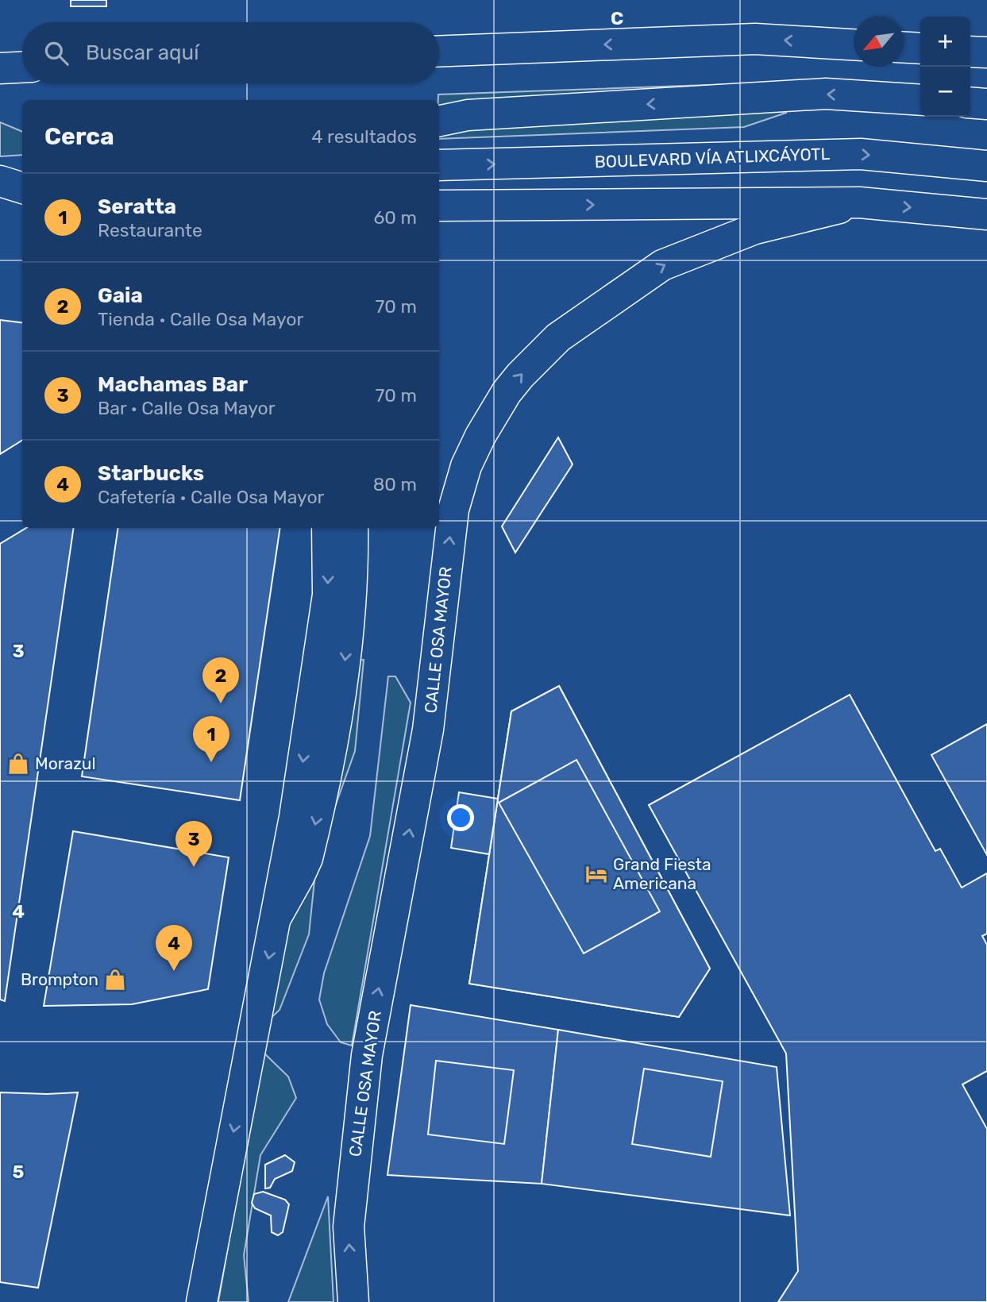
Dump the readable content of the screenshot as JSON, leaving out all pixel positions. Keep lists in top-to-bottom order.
{
  "streets": {
    "main road": ["BOULEVARD VÍA ATLIXCÁYOTL", "CALLE OSA MAYOR"]
  },
  "places": {
    "shop": ["Morazul", "Brompton"],
    "hotel": ["Grand Fiesta Americana"]
  },
  "north": "bottom left",
  "page": {
    "map_buttons": ["+", "−"],
    "search": "Buscar aquí",
    "heading": ["Cerca", "4 resultados"],
    "list": [
      {
        "mark": "1",
        "name": "Seratta",
        "note": "Restaurante",
        "value": "60 m"
      },
      {
        "mark": "2",
        "name": "Gaia",
        "note": "Tienda · Calle Osa Mayor",
        "value": "70 m"
      },
      {
        "mark": "3",
        "name": "Machamas Bar",
        "note": "Bar · Calle Osa Mayor",
        "value": "70 m"
      },
      {
        "mark": "4",
        "name": "Starbucks",
        "note": "Cafetería · Calle Osa Mayor",
        "value": "80 m"
      }
    ],
    "pins": [
      "2",
      "1",
      "3",
      "4"
    ]
  },
  "grid": {
    "columns": ["C"],
    "rows": ["3", "4", "5"]
  }
}
